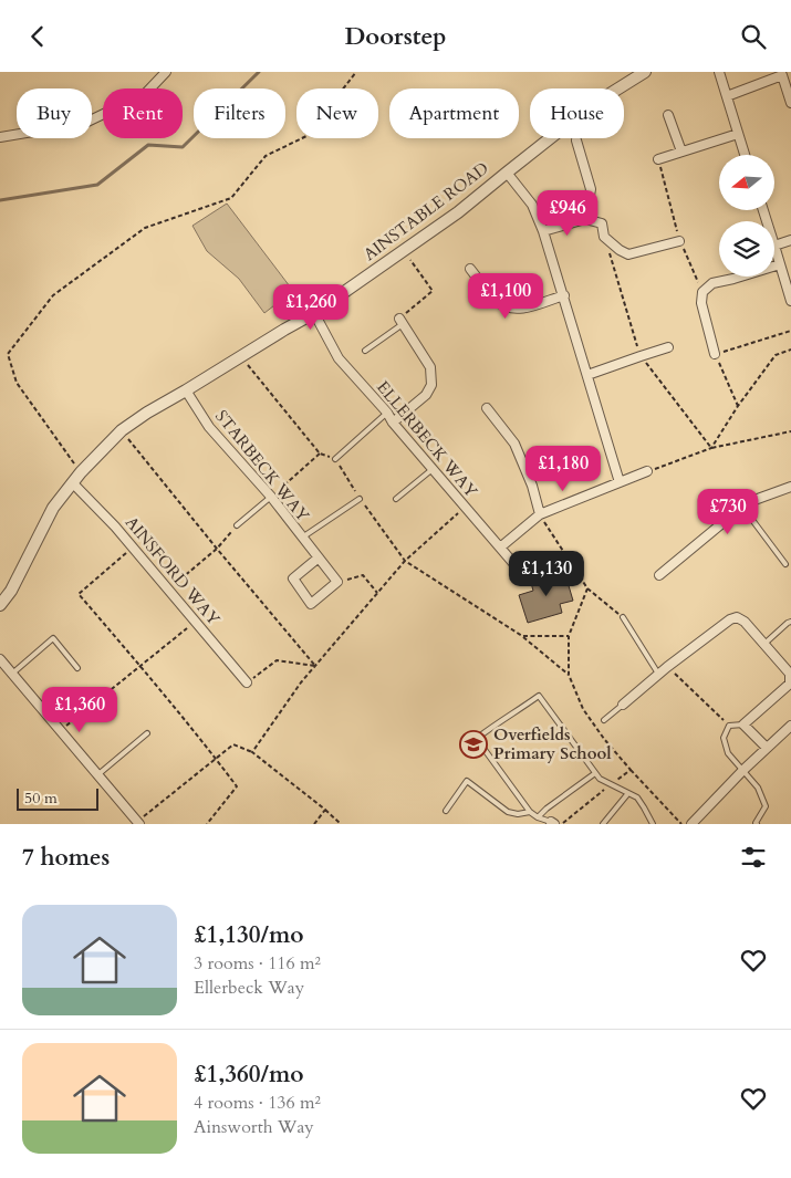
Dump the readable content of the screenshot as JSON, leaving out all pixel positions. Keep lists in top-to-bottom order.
{
  "streets": {
    "street": [
      "AINSTABLE ROAD",
      "ELLERBECK WAY",
      "STARBECK WAY",
      "AINSFORD WAY"
    ]
  },
  "crossings": [
    ["AINSTABLE ROAD", "ELLERBECK WAY"],
    ["AINSTABLE ROAD", "STARBECK WAY"],
    ["AINSTABLE ROAD", "AINSFORD WAY"]
  ],
  "places": {
    "school or university": ["Overfields Primary School"]
  },
  "scale_bar": "50 m",
  "north": "left",
  "page": {
    "header": "Doorstep",
    "chip": [
      "Buy",
      "Rent",
      "Filters",
      "New",
      "Apartment",
      "House"
    ],
    "price": [
      "£946",
      "£1,100",
      "£1,260",
      "£1,180",
      "£730",
      "£1,130",
      "£1,360"
    ],
    "scale": "50 m",
    "heading": "7 homes",
    "list": [
      {
        "name": "£1,130/mo",
        "note": "3 rooms · 116 m² · Ellerbeck Way"
      },
      {
        "name": "£1,360/mo",
        "note": "4 rooms · 136 m² · Ainsworth Way"
      }
    ]
  }
}
